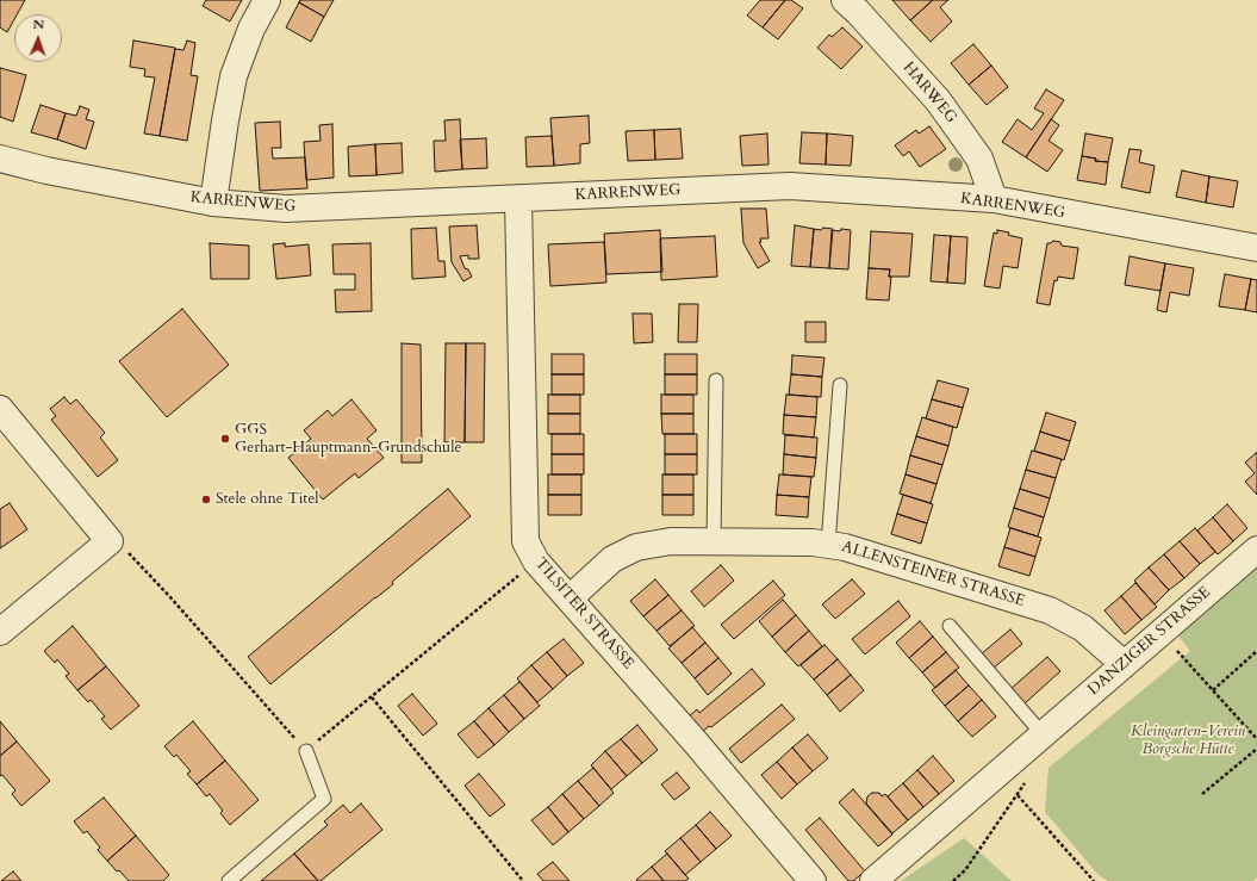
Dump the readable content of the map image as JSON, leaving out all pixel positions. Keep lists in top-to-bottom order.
{
  "streets": {
    "street": [
      "HARWEG",
      "KARRENWEG",
      "ALLENSTEINER STRASSE",
      "TILSITER STRASSE",
      "DANZIGER STRASSE"
    ]
  },
  "crossings": [
    ["HARWEG", "KARRENWEG"],
    ["KARRENWEG", "TILSITER STRASSE"],
    ["ALLENSTEINER STRASSE", "TILSITER STRASSE"],
    ["ALLENSTEINER STRASSE", "DANZIGER STRASSE"]
  ],
  "parks": ["Kleingarten-Verein Borgsche Hütte"],
  "places": ["GGS Gerhart-Hauptmann-Grundschule", "Stele ohne Titel"],
  "north": "top"
}
